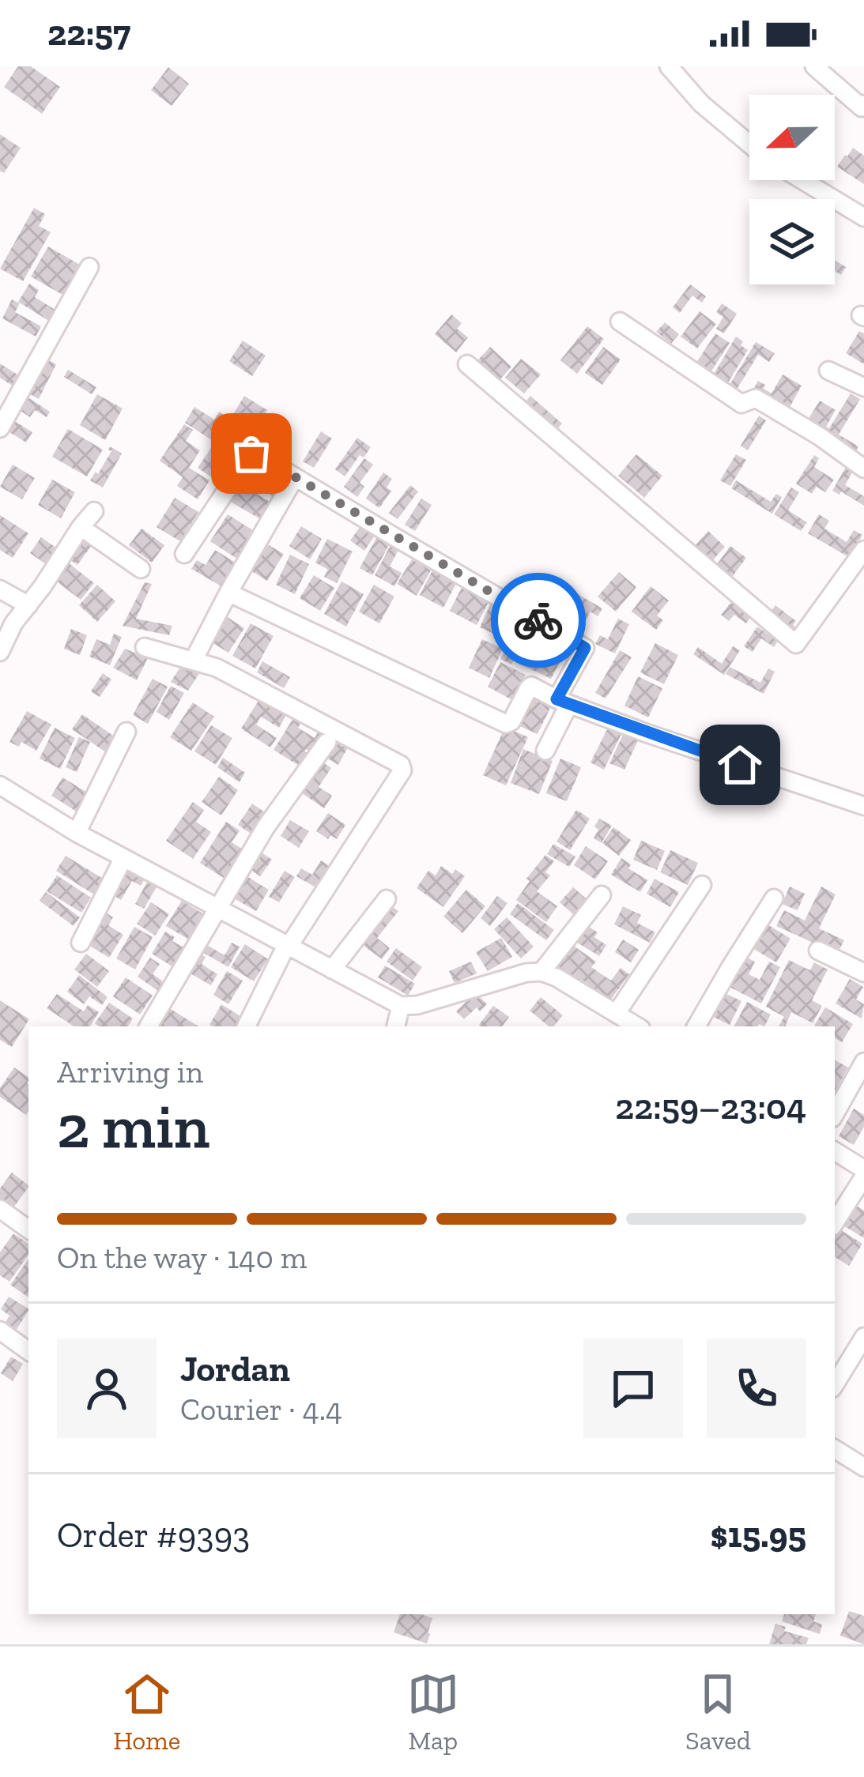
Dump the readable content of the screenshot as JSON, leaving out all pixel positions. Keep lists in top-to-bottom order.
{
  "north": "left",
  "page": {
    "status": "22:57",
    "heading": ["2 min", "Arriving in", "22:59–23:04"],
    "panel": [
      "Jordan",
      "Courier · 4.4",
      "Order #9393",
      "$15.95"
    ],
    "bar": "On the way · 140 m",
    "tabs": ["Home", "Map", "Saved"]
  }
}
